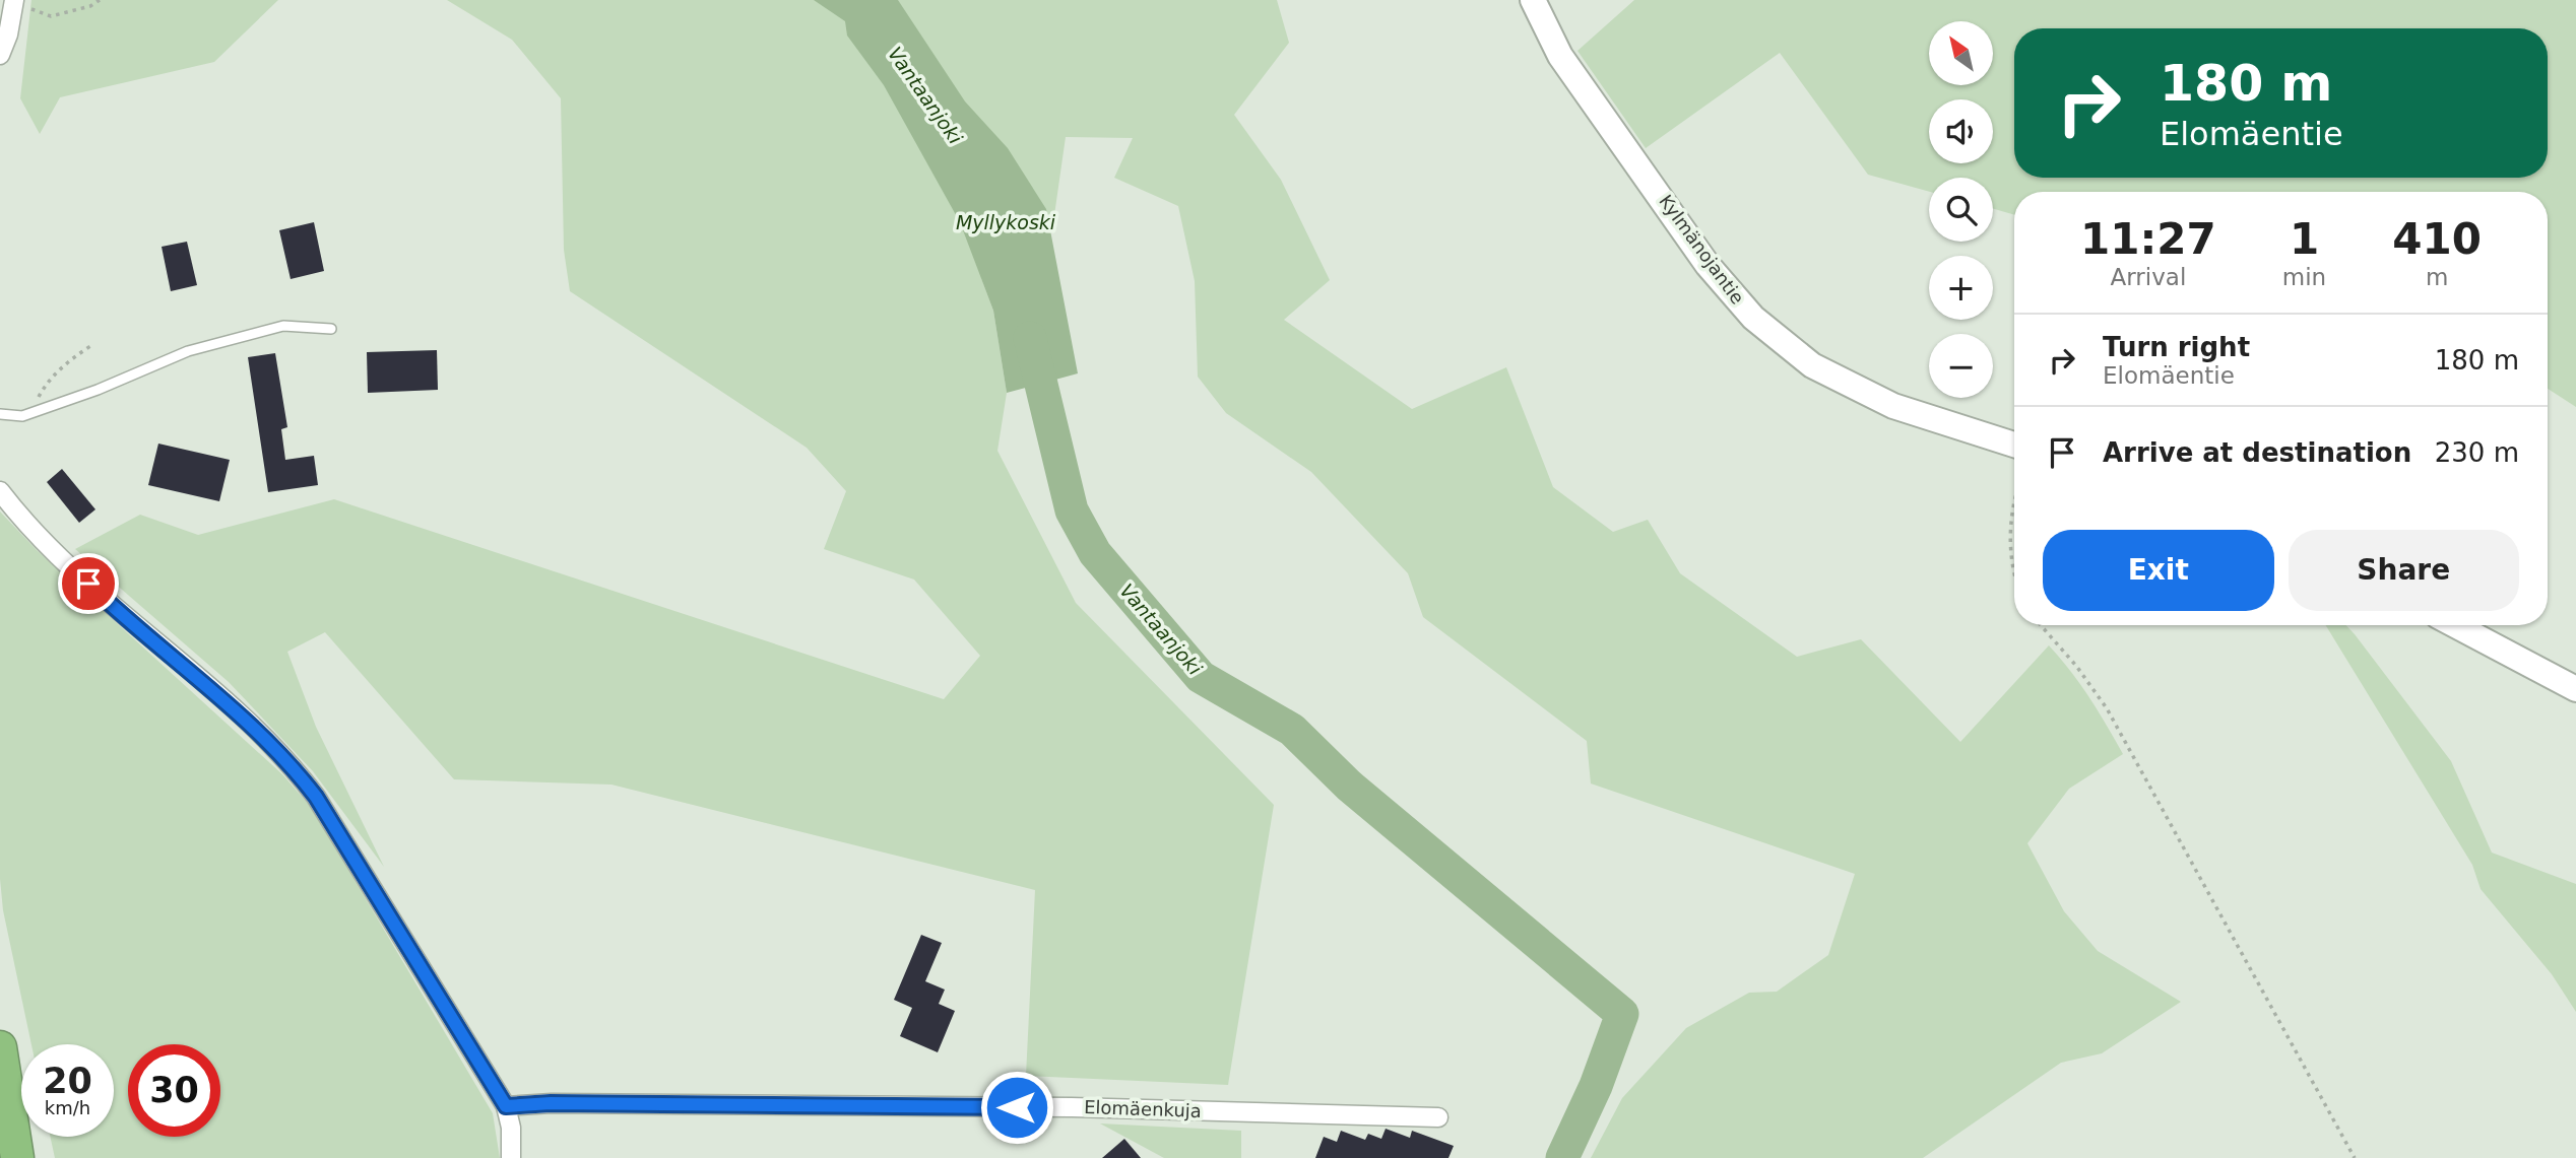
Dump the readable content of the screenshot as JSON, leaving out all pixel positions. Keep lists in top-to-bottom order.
{
  "streets": {
    "street": ["Kylmänojantie", "Elomäenkuja"]
  },
  "water": ["Vantaanjoki", "Myllykoski"],
  "north": "top left",
  "page": {
    "map_buttons": ["+", "−"],
    "turn": ["180 m", "Elomäentie"],
    "eta": [
      "11:27",
      "Arrival",
      "1",
      "min",
      "410",
      "m"
    ],
    "list": [
      {
        "name": "Turn right",
        "note": "Elomäentie",
        "value": "180 m"
      },
      {
        "name": "Arrive at destination",
        "value": "230 m"
      }
    ],
    "buttons": ["Exit", "Share"],
    "speed": "20 km/h",
    "limit": "30"
  }
}
